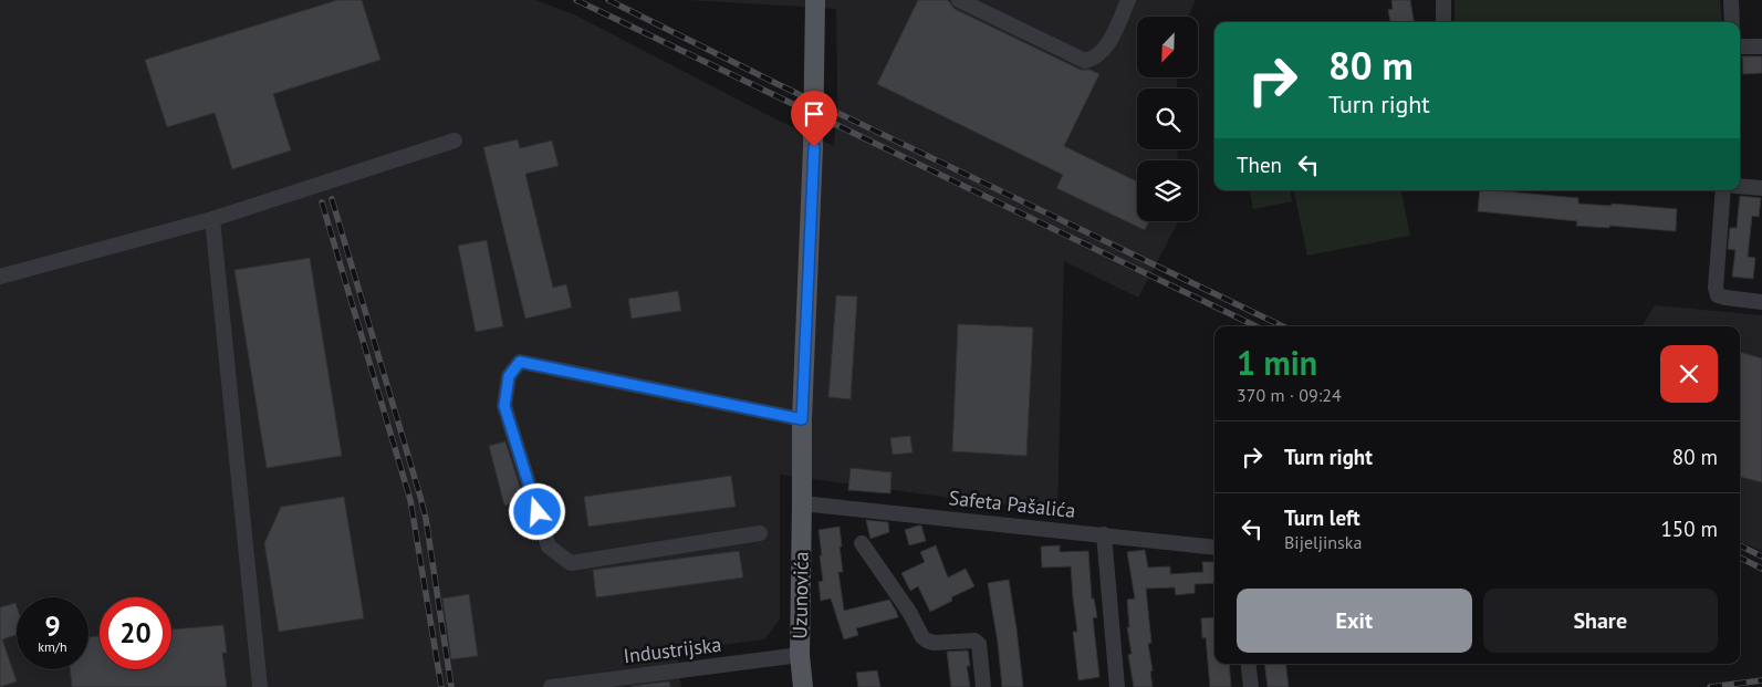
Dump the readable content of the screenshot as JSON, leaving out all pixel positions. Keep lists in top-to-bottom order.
{
  "streets": {
    "main road": ["Uzunovića"],
    "street": ["Safeta Pašalića", "Industrijska"]
  },
  "crossings": [
    ["Safeta Pašalića", "Uzunovića"],
    ["Uzunovića", "Industrijska"]
  ],
  "north": "bottom left",
  "page": {
    "turn": ["80 m", "Turn right"],
    "then": "Then",
    "heading": ["1 min", "370 m · 09:24"],
    "list": [
      {
        "name": "Turn right",
        "value": "80 m"
      },
      {
        "name": "Turn left",
        "note": "Bijeljinska",
        "value": "150 m"
      }
    ],
    "buttons": ["Exit", "Share"],
    "speed": "9 km/h",
    "limit": "20"
  }
}
